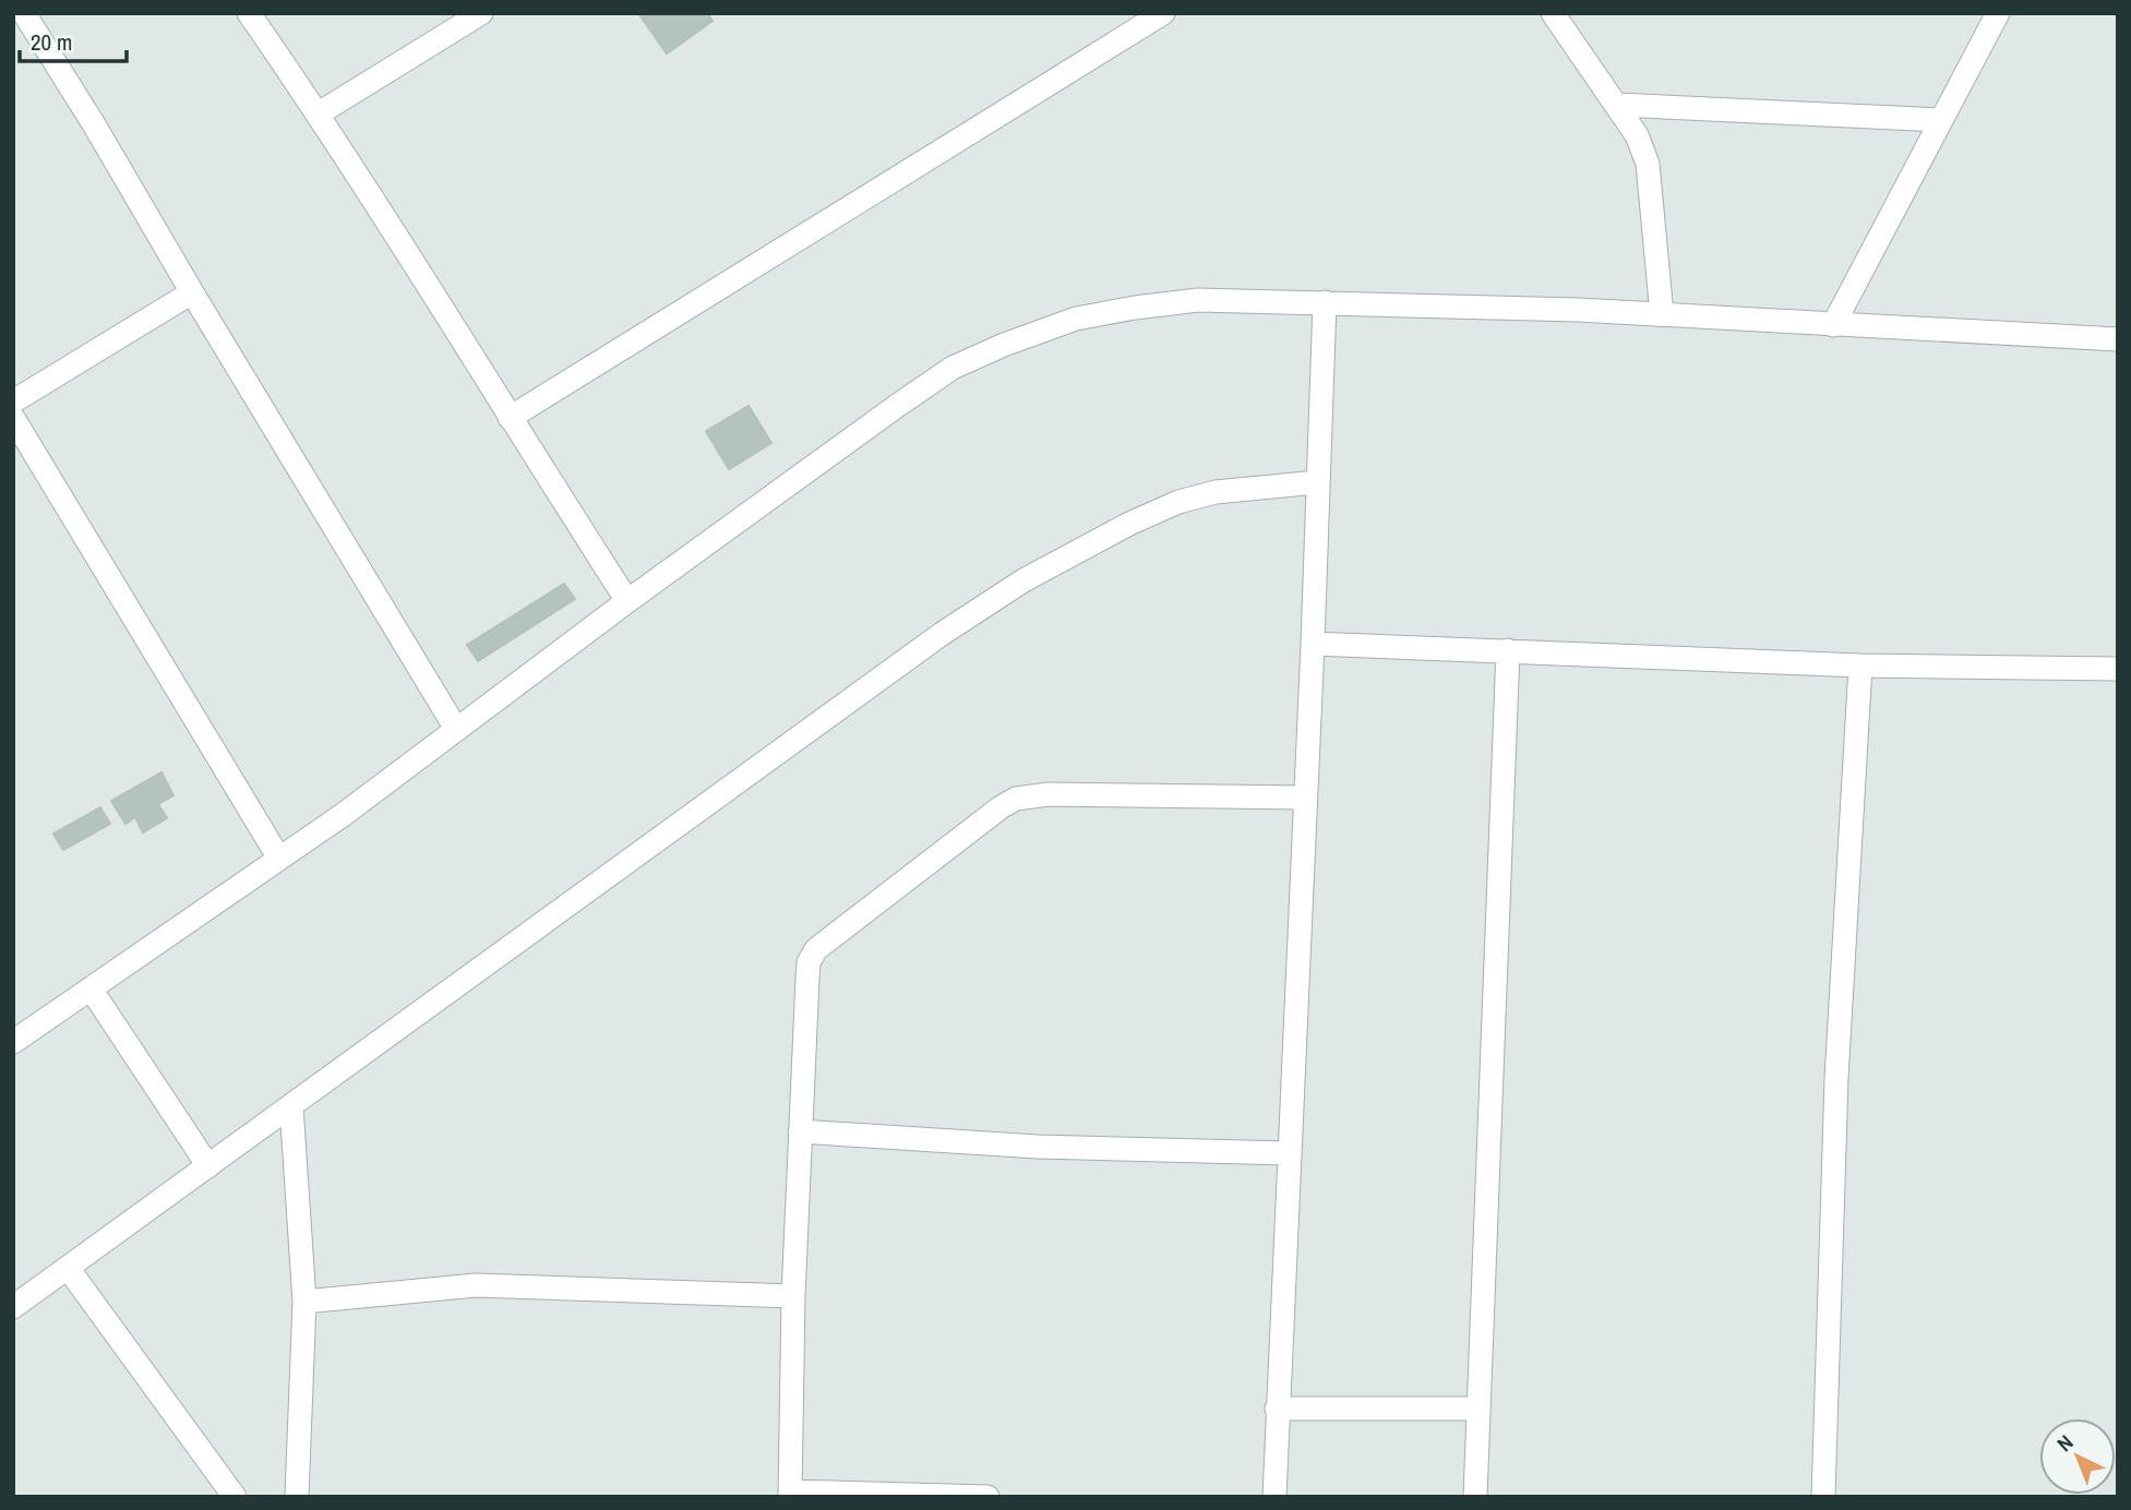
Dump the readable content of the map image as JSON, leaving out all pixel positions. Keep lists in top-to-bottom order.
{
  "scale_bar": "20 m",
  "north": "top left"
}
